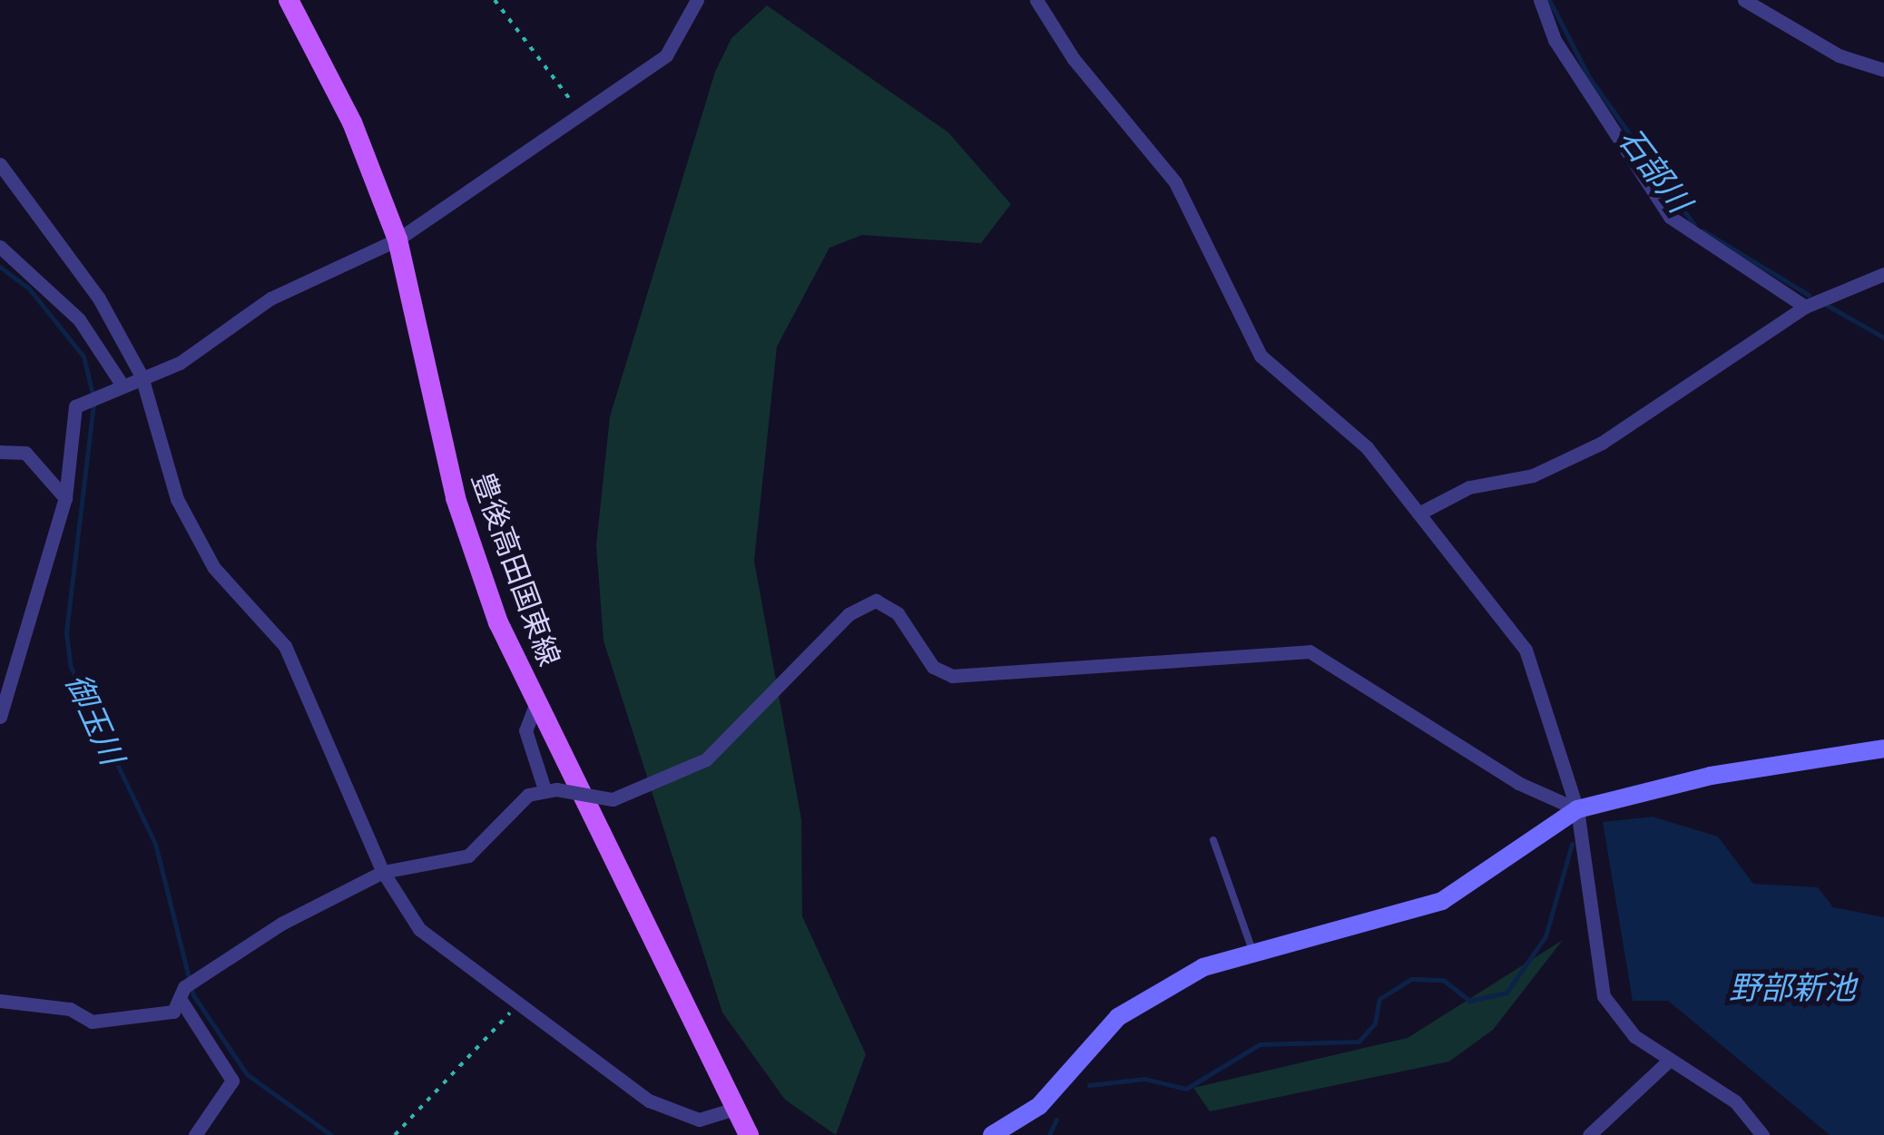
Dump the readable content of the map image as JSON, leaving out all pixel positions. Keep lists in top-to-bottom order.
{
  "streets": {
    "main road": ["豊後高田国東線"]
  },
  "water": ["石部川", "御玉川", "野部新池"]
}
